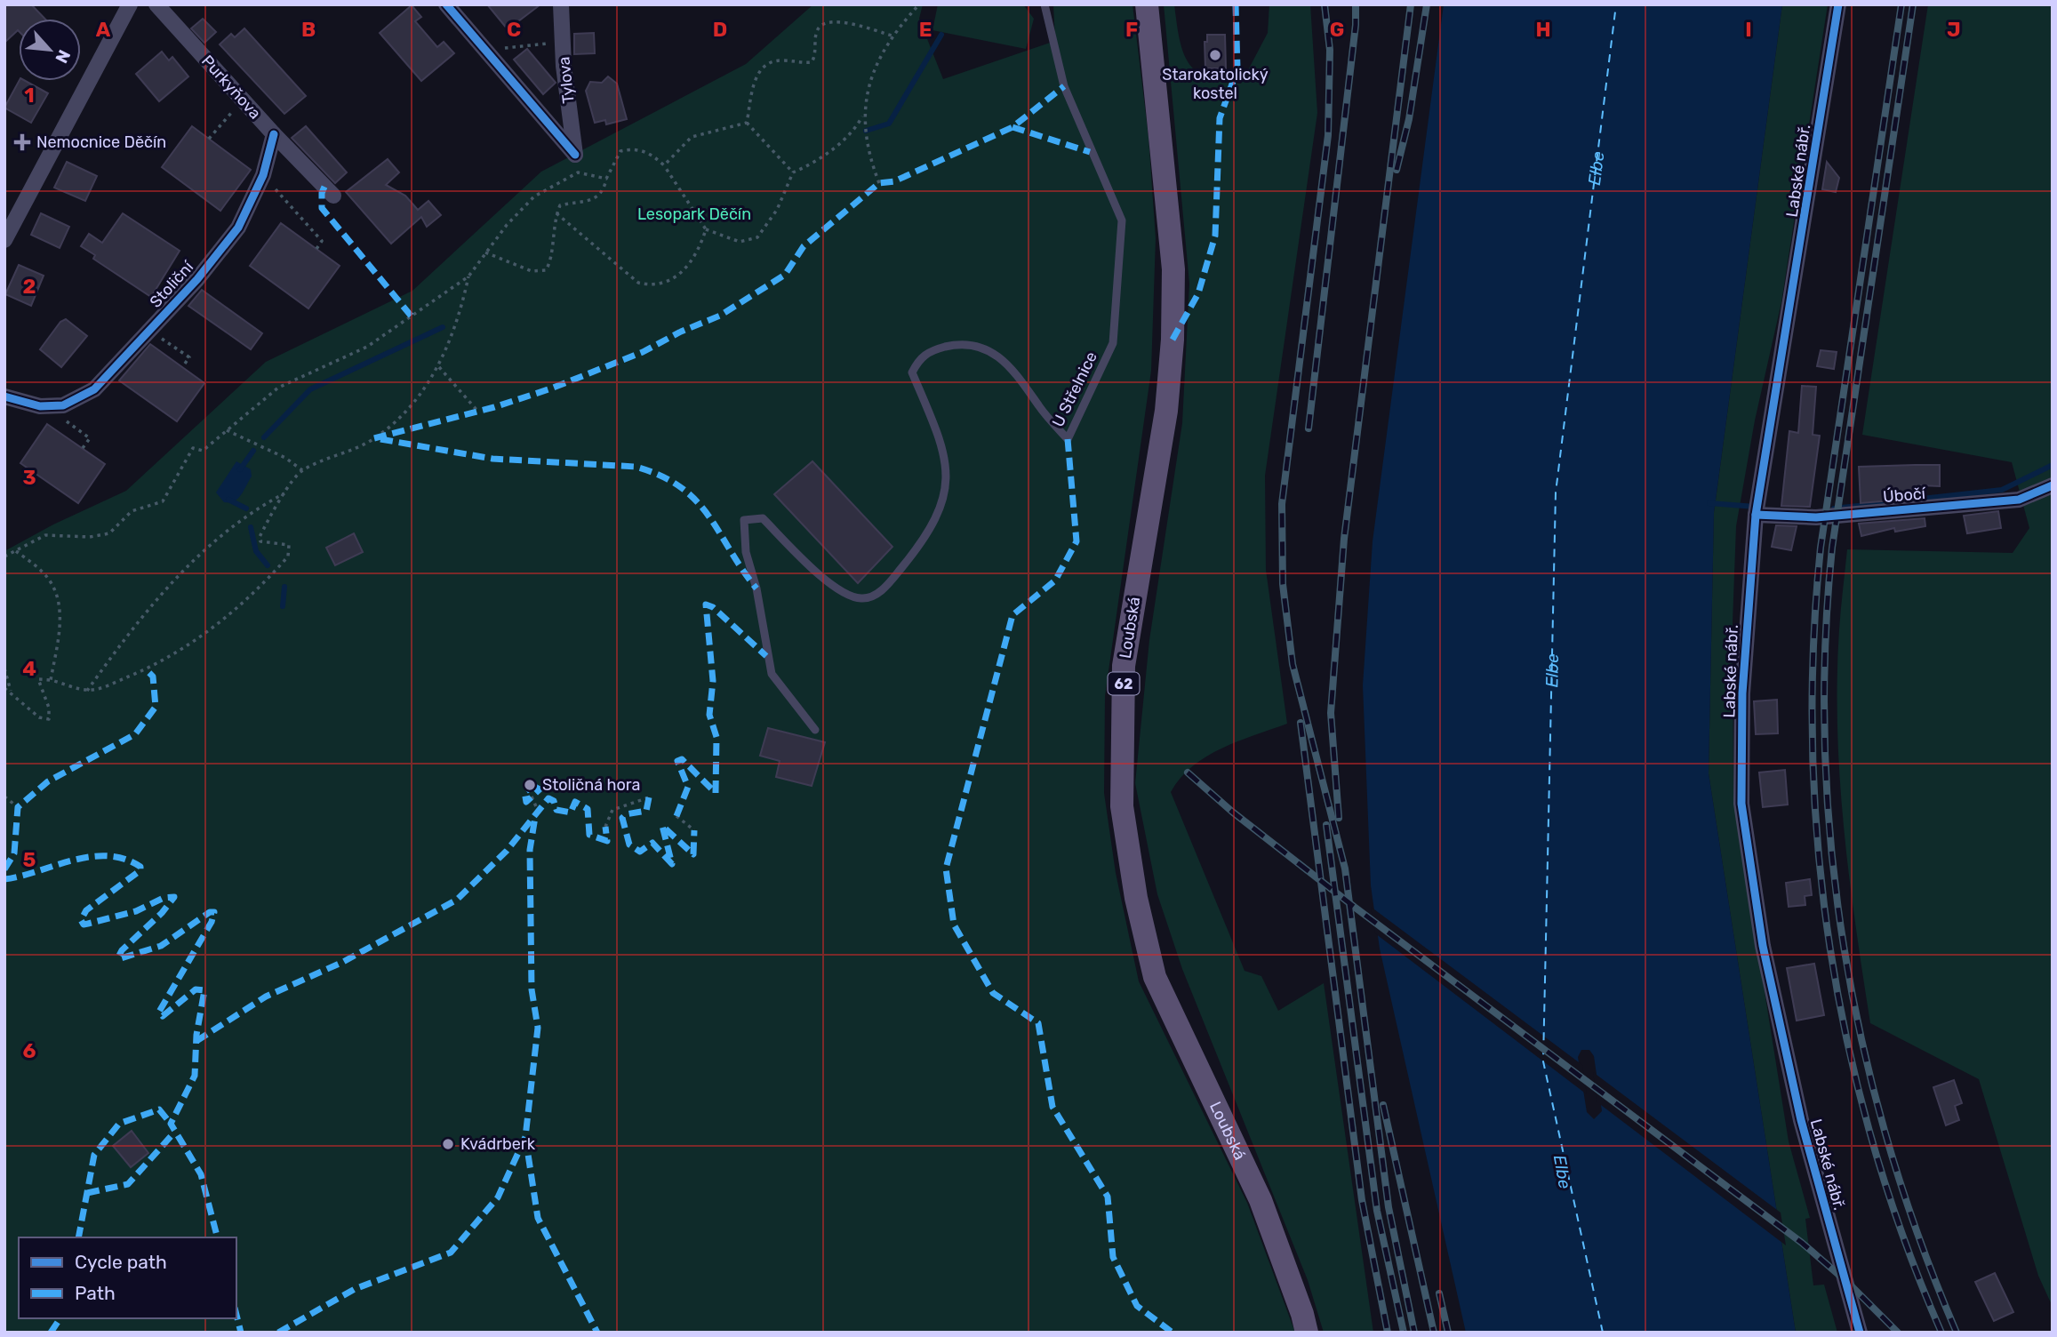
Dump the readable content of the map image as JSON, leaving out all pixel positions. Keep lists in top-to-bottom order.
{
  "streets": {
    "main road": ["Loubská", "62"],
    "street": [
      "Tylova",
      "Purkyňova",
      "Labské nábř.",
      "Stoliční",
      "Úbočí"
    ],
    "lane": ["U Střelnice"]
  },
  "crossings": [
    ["Purkyňova", "Stoliční"],
    ["Labské nábř.", "Úbočí"]
  ],
  "water": ["Elbe"],
  "parks": ["Lesopark Děčín"],
  "places": {
    "other": ["Starokatolický kostel", "Stoličná hora", "Kvádrberk"],
    "health": ["Nemocnice Děčín"]
  },
  "legend": ["Cycle path", "Path"],
  "north": "bottom right",
  "grid": {
    "columns": [
      "A",
      "B",
      "C",
      "D",
      "E",
      "F",
      "G",
      "H",
      "I",
      "J"
    ],
    "rows": [
      "1",
      "2",
      "3",
      "4",
      "5",
      "6"
    ]
  }
}
